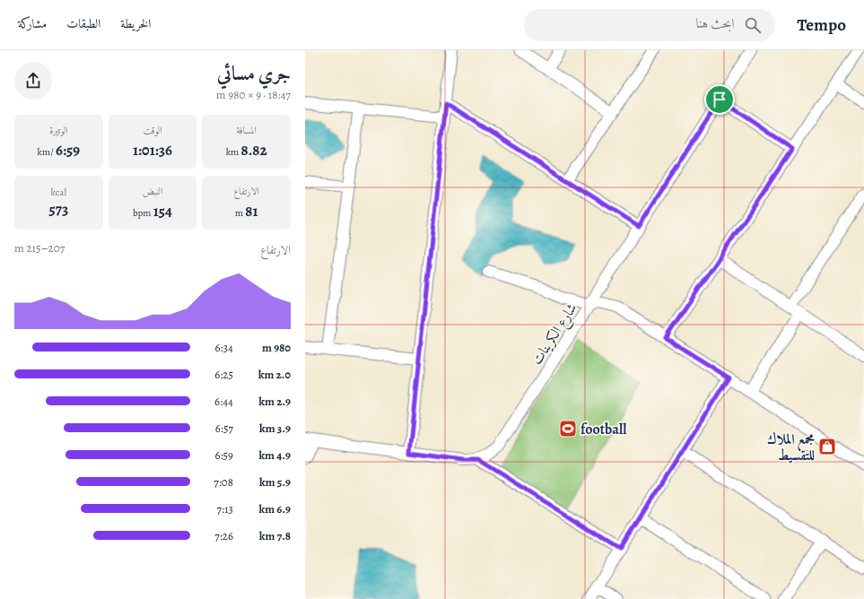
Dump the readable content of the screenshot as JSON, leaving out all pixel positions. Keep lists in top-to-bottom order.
{
  "streets": {
    "street": ["شارع الکرينات"]
  },
  "places": {
    "sports": ["football"],
    "shop": ["مجمع الملاك للتقسيط"]
  },
  "page": {
    "header": "Tempo",
    "search": "ابحث هنا",
    "nav": ["الخريطة", "الطبقات", "مشاركة"],
    "heading": ["جري مسائي", "18:47 · 9 × 980 m"],
    "stats": [
      ["المسافة", "8.82 km"],
      ["الوقت", "1:01:36"],
      ["الوتيرة", "6:59 /km"],
      ["الارتفاع", "81 m"],
      ["النبض", "154 bpm"],
      ["kcal", "573"]
    ],
    "chart": ["الارتفاع", "207–215 m"],
    "list": [
      {
        "name": "980 m",
        "note": "6:34"
      },
      {
        "name": "2.0 km",
        "note": "6:25"
      },
      {
        "name": "2.9 km",
        "note": "6:44"
      },
      {
        "name": "3.9 km",
        "note": "6:57"
      },
      {
        "name": "4.9 km",
        "note": "6:59"
      },
      {
        "name": "5.9 km",
        "note": "7:08"
      },
      {
        "name": "6.9 km",
        "note": "7:13"
      },
      {
        "name": "7.8 km",
        "note": "7:26"
      }
    ]
  }
}
